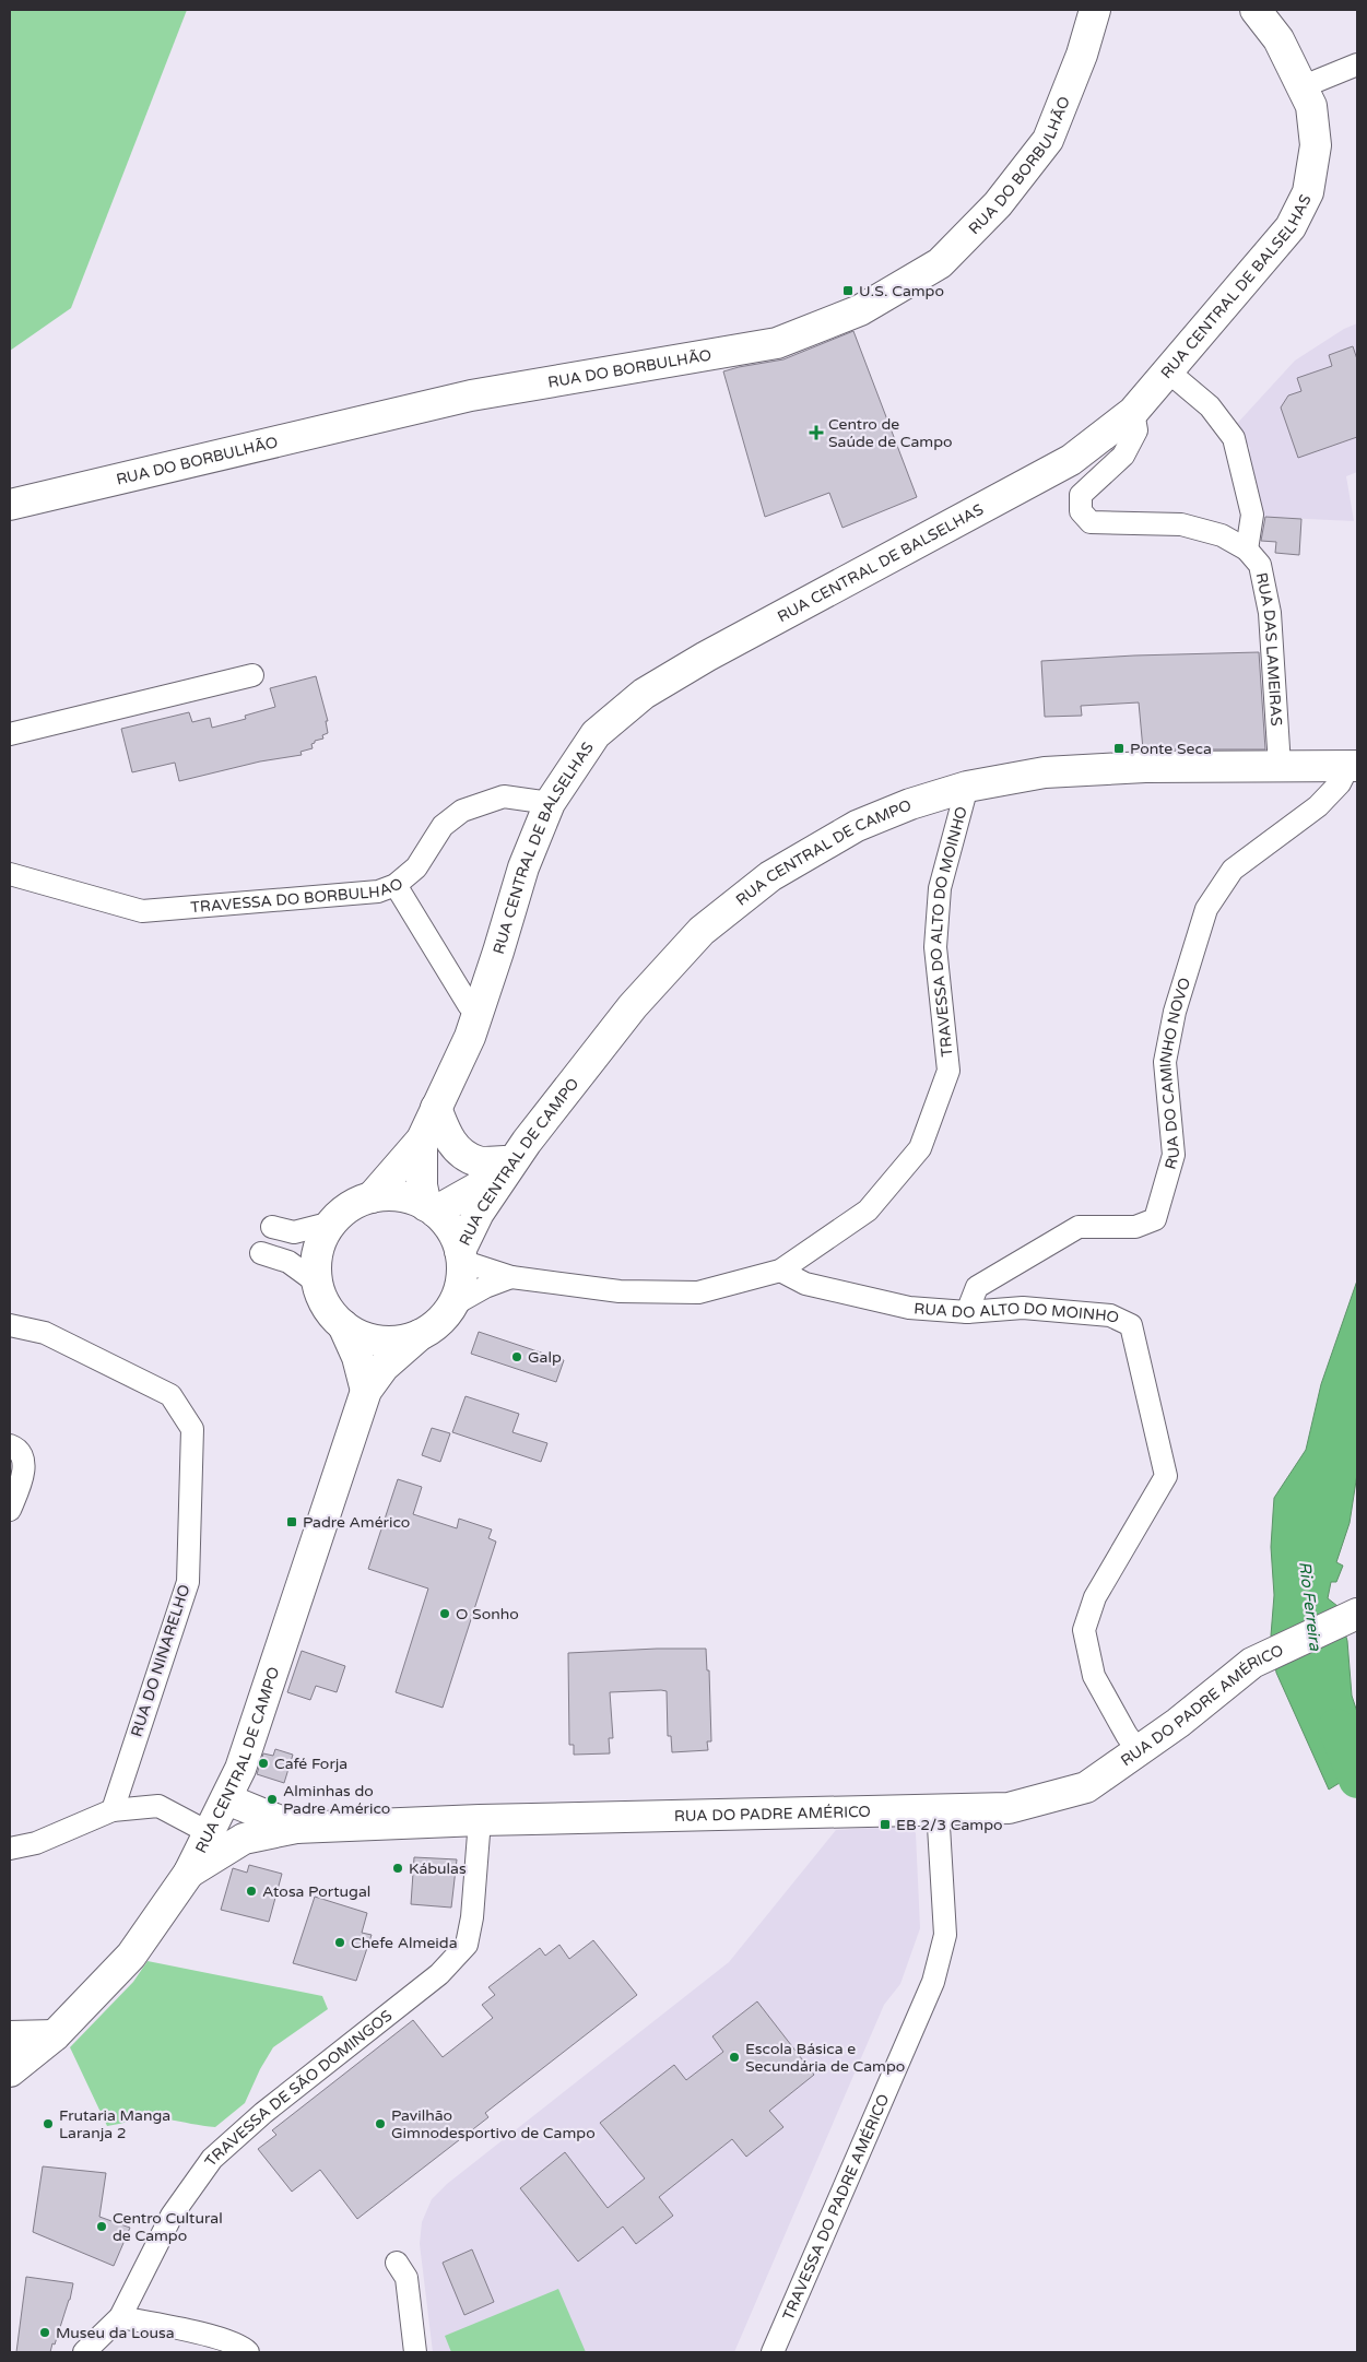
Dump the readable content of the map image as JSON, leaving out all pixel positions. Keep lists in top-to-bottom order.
{
  "streets": {
    "main road": [
      "RUA DO BORBULHÃO",
      "RUA CENTRAL DE BALSELHAS",
      "RUA CENTRAL DE CAMPO",
      "RUA DO PADRE AMÉRICO"
    ],
    "street": [
      "RUA DAS LAMEIRAS",
      "TRAVESSA DO BORBULHAO",
      "TRAVESSA DO ALTO DO MOINHO",
      "RUA DO CAMINHO NOVO",
      "RUA DO ALTO DO MOINHO",
      "RUA DO NINARELHO",
      "TRAVESSA DE SÃO DOMINGOS",
      "TRAVESSA DO PADRE AMÉRICO"
    ]
  },
  "crossings": [
    ["RUA CENTRAL DE BALSELHAS", "RUA CENTRAL DE CAMPO"],
    ["RUA CENTRAL DE BALSELHAS", "TRAVESSA DO BORBULHAO"],
    ["RUA DAS LAMEIRAS", "RUA CENTRAL DE CAMPO"],
    ["RUA CENTRAL DE CAMPO", "TRAVESSA DO ALTO DO MOINHO"],
    ["RUA CENTRAL DE CAMPO", "RUA DO CAMINHO NOVO"],
    ["RUA CENTRAL DE CAMPO", "RUA DO PADRE AMÉRICO"],
    ["TRAVESSA DO ALTO DO MOINHO", "RUA DO ALTO DO MOINHO"],
    ["RUA DO CAMINHO NOVO", "RUA DO ALTO DO MOINHO"],
    ["RUA DO ALTO DO MOINHO", "RUA DO PADRE AMÉRICO"],
    ["RUA DO PADRE AMÉRICO", "TRAVESSA DE SÃO DOMINGOS"],
    ["RUA DO PADRE AMÉRICO", "TRAVESSA DO PADRE AMÉRICO"]
  ],
  "water": ["Rio Ferreira"],
  "places": {
    "transit": [
      "U.S. Campo",
      "Ponte Seca",
      "Padre Américo",
      "EB 2/3 Campo"
    ],
    "health": ["Centro de Saúde de Campo"],
    "other": [
      "Galp",
      "O Sonho",
      "Café Forja",
      "Alminhas do Padre Américo",
      "Kábulas",
      "Atosa Portugal",
      "Chefe Almeida",
      "Escola Básica e Secundária de Campo",
      "Frutaria Manga Laranja 2",
      "Pavilhão Gimnodesportivo de Campo",
      "Centro Cultural de Campo",
      "Museu da Lousa"
    ]
  }
}
